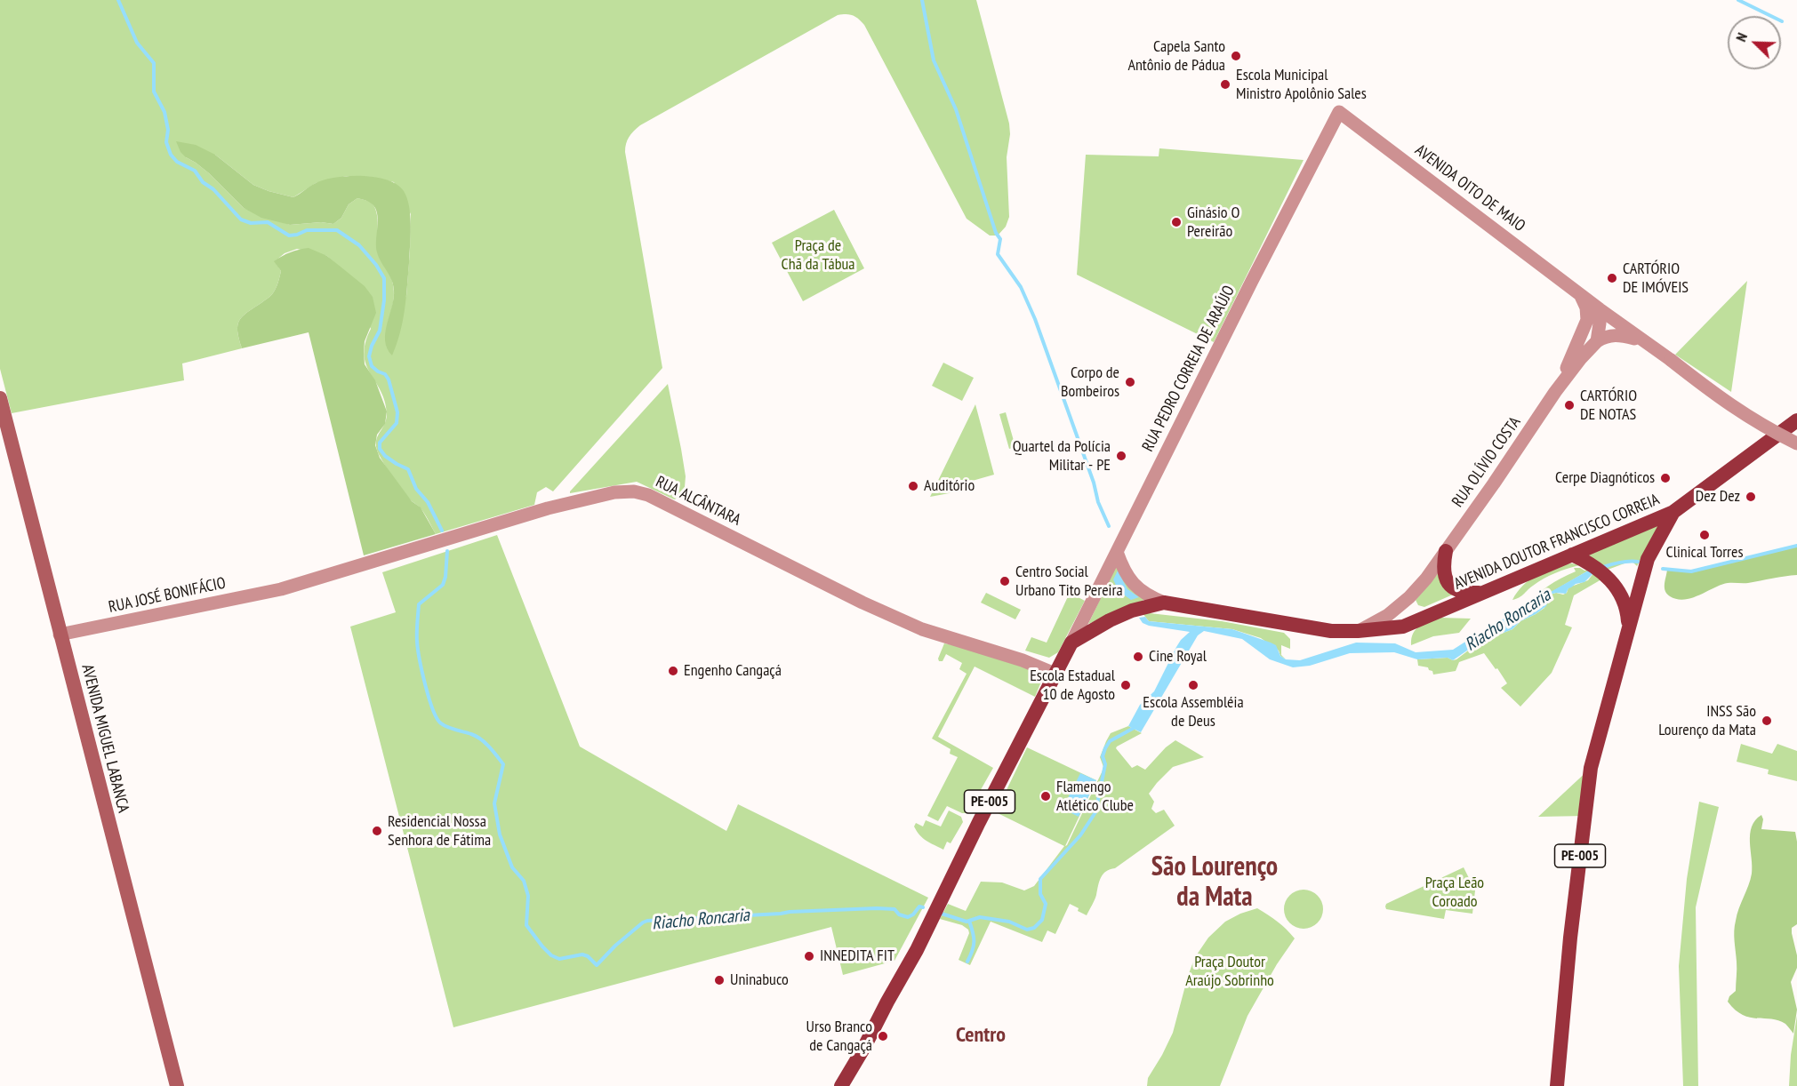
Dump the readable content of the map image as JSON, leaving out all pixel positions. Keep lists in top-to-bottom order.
{
  "streets": {
    "main road": ["AVENIDA DOUTOR FRANCISCO CORREIA", "AVENIDA MIGUEL LABANCA", "PE-005"],
    "street": [
      "AVENIDA OITO DE MAIO",
      "RUA PEDRO CORREIA DE ARAÚJO",
      "RUA OLÍVIO COSTA",
      "RUA ALCÂNTARA",
      "RUA JOSÉ BONIFÁCIO"
    ]
  },
  "crossings": [
    ["AVENIDA OITO DE MAIO", "RUA PEDRO CORREIA DE ARAÚJO"],
    ["AVENIDA OITO DE MAIO", "RUA OLÍVIO COSTA"],
    ["RUA PEDRO CORREIA DE ARAÚJO", "AVENIDA DOUTOR FRANCISCO CORREIA"],
    ["RUA PEDRO CORREIA DE ARAÚJO", "PE-005"],
    ["RUA OLÍVIO COSTA", "AVENIDA DOUTOR FRANCISCO CORREIA"],
    ["RUA ALCÂNTARA", "RUA JOSÉ BONIFÁCIO"],
    ["RUA ALCÂNTARA", "PE-005"],
    ["AVENIDA DOUTOR FRANCISCO CORREIA", "PE-005"],
    ["RUA JOSÉ BONIFÁCIO", "AVENIDA MIGUEL LABANCA"]
  ],
  "districts": ["São Lourenço da Mata", "Centro"],
  "water": ["Riacho Roncaria"],
  "parks": ["Praça de Chã da Tábua", "Praça Leão Coroado", "Praça Doutor Araújo Sobrinho"],
  "places": [
    "Capela Santo Antônio de Pádua",
    "Escola Municipal Ministro Apolônio Sales",
    "Ginásio O Pereirão",
    "CARTÓRIO DE IMÓVEIS",
    "Corpo de Bombeiros",
    "CARTÓRIO DE NOTAS",
    "Quartel da Polícia Militar - PE",
    "Cerpe Diagnóticos",
    "Auditório",
    "Dez Dez",
    "Clinical Torres",
    "Centro Social Urbano Tito Pereira",
    "Cine Royal",
    "Engenho Cangaçá",
    "Escola Estadual 10 de Agosto",
    "Escola Assembléia de Deus",
    "INSS São Lourenço da Mata",
    "Flamengo Atlético Clube",
    "Residencial Nossa Senhora de Fátima",
    "INNEDITA FIT",
    "Uninabuco",
    "Urso Branco de Cangaçá"
  ],
  "north": "top left"
}
